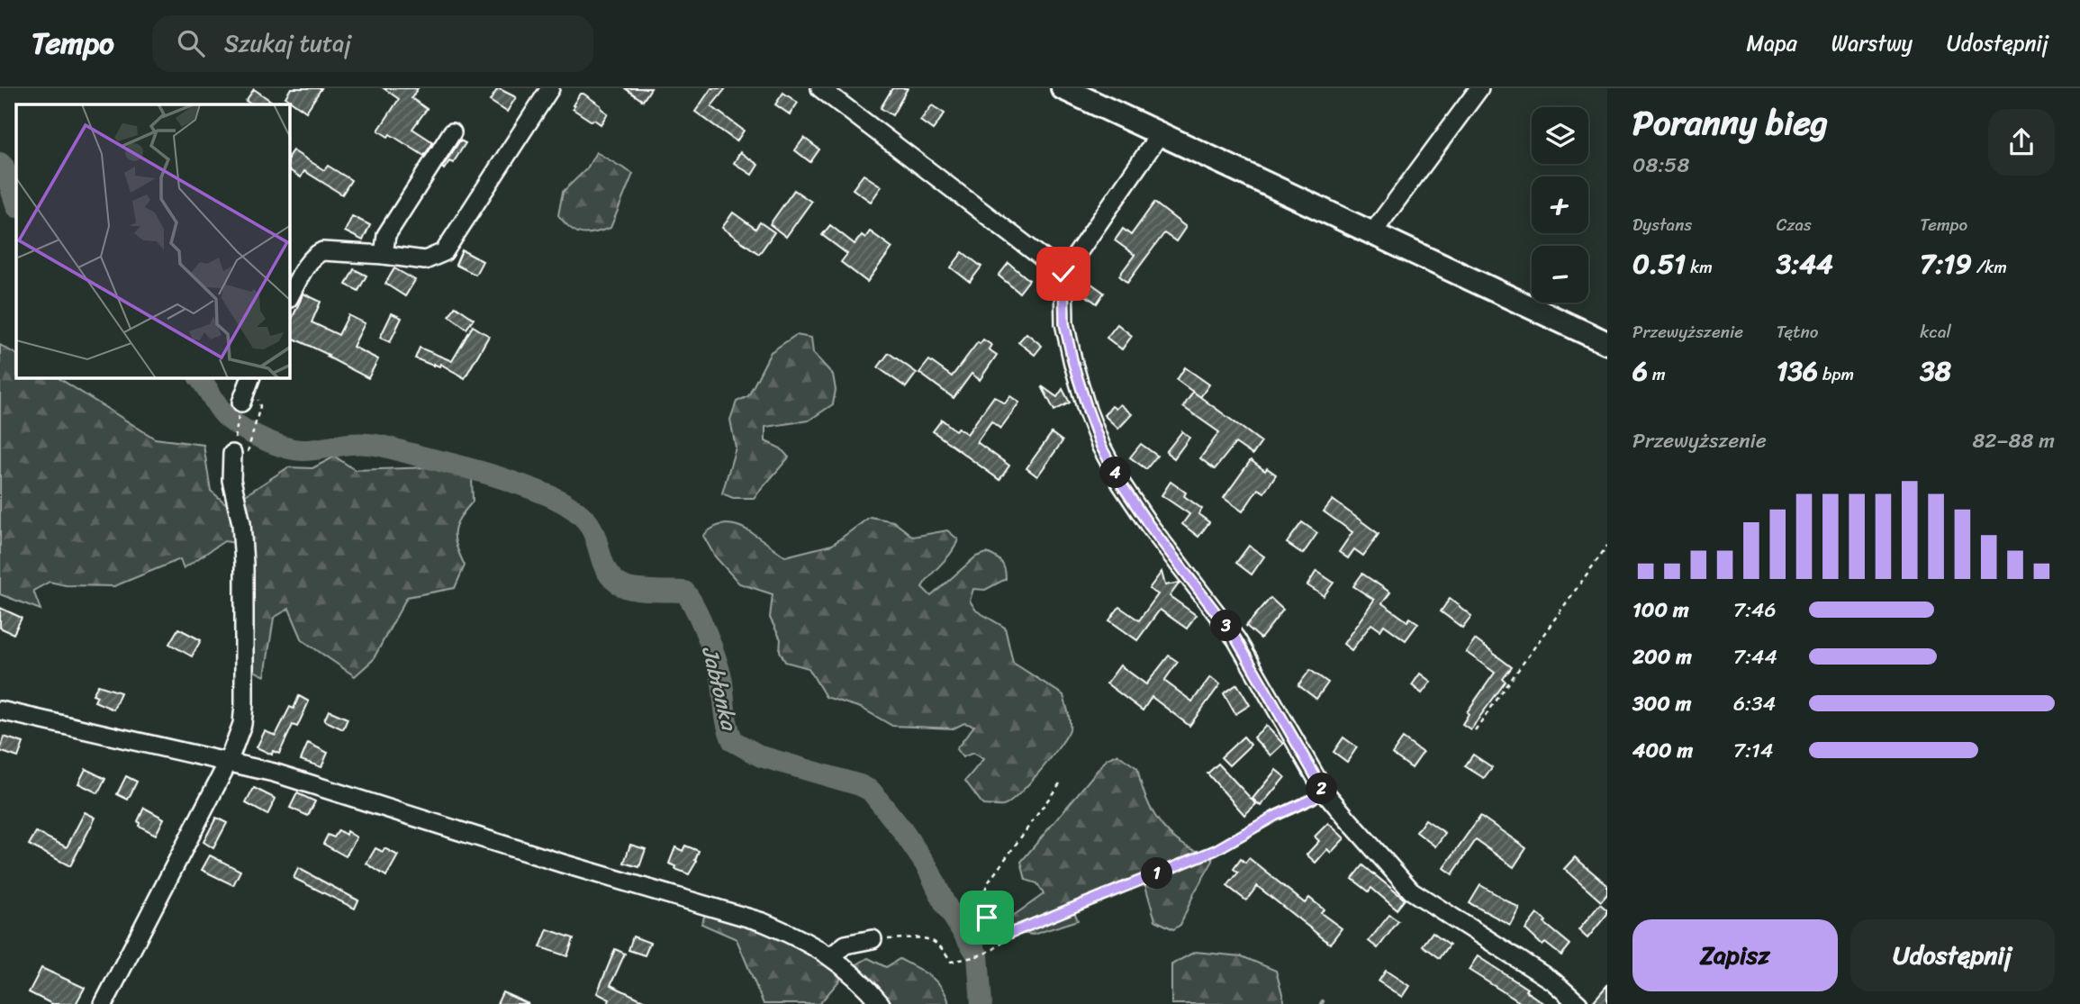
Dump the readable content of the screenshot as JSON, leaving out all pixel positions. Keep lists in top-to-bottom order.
{
  "water": ["Jabłonka"],
  "page": {
    "header": "Tempo",
    "search": "Szukaj tutaj",
    "nav": ["Mapa", "Warstwy", "Udostępnij"],
    "heading": ["Poranny bieg", "08:58"],
    "map_buttons": ["+", "−"],
    "stats": [
      ["Dystans", "0.51 km"],
      ["Czas", "3:44"],
      ["Tempo", "7:19 /km"],
      ["Przewyższenie", "6 m"],
      ["Tętno", "136 bpm"],
      ["kcal", "38"]
    ],
    "chart": ["Przewyższenie", "82–88 m"],
    "pins": [
      "4",
      "3",
      "2",
      "1"
    ],
    "list": [
      {
        "name": "100 m",
        "note": "7:46"
      },
      {
        "name": "200 m",
        "note": "7:44"
      },
      {
        "name": "300 m",
        "note": "6:34"
      },
      {
        "name": "400 m",
        "note": "7:14"
      }
    ],
    "buttons": ["Zapisz", "Udostępnij"]
  }
}
